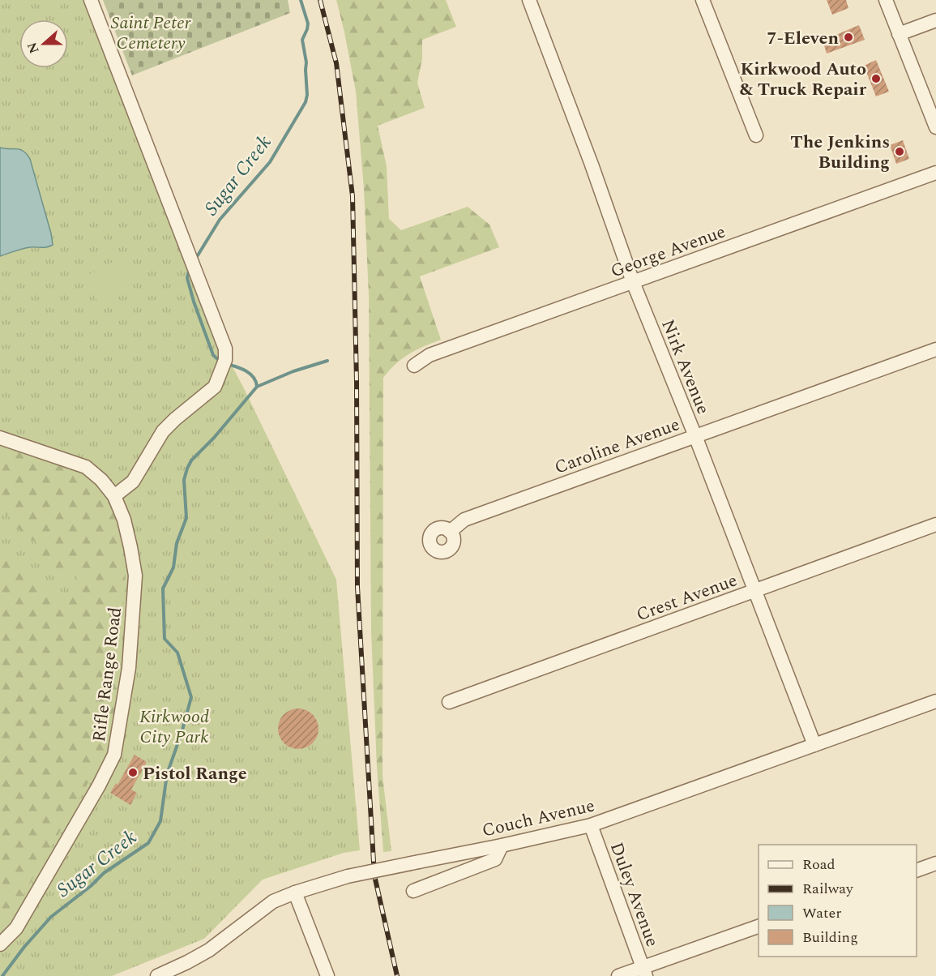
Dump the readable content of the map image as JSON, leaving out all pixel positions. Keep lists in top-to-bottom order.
{
  "streets": {
    "street": [
      "George Avenue",
      "Nirk Avenue",
      "Caroline Avenue",
      "Crest Avenue",
      "Rifle Range Road",
      "Couch Avenue",
      "Duley Avenue"
    ]
  },
  "crossings": [
    ["George Avenue", "Nirk Avenue"],
    ["Nirk Avenue", "Caroline Avenue"],
    ["Nirk Avenue", "Crest Avenue"],
    ["Nirk Avenue", "Couch Avenue"],
    ["Couch Avenue", "Duley Avenue"]
  ],
  "water": ["Sugar Creek"],
  "parks": ["Saint Peter Cemetery", "Kirkwood City Park"],
  "places": [
    "7-Eleven",
    "Kirkwood Auto & Truck Repair",
    "The Jenkins Building",
    "Pistol Range"
  ],
  "legend": [
    "Road",
    "Railway",
    "Water",
    "Building"
  ],
  "north": "left"
}
